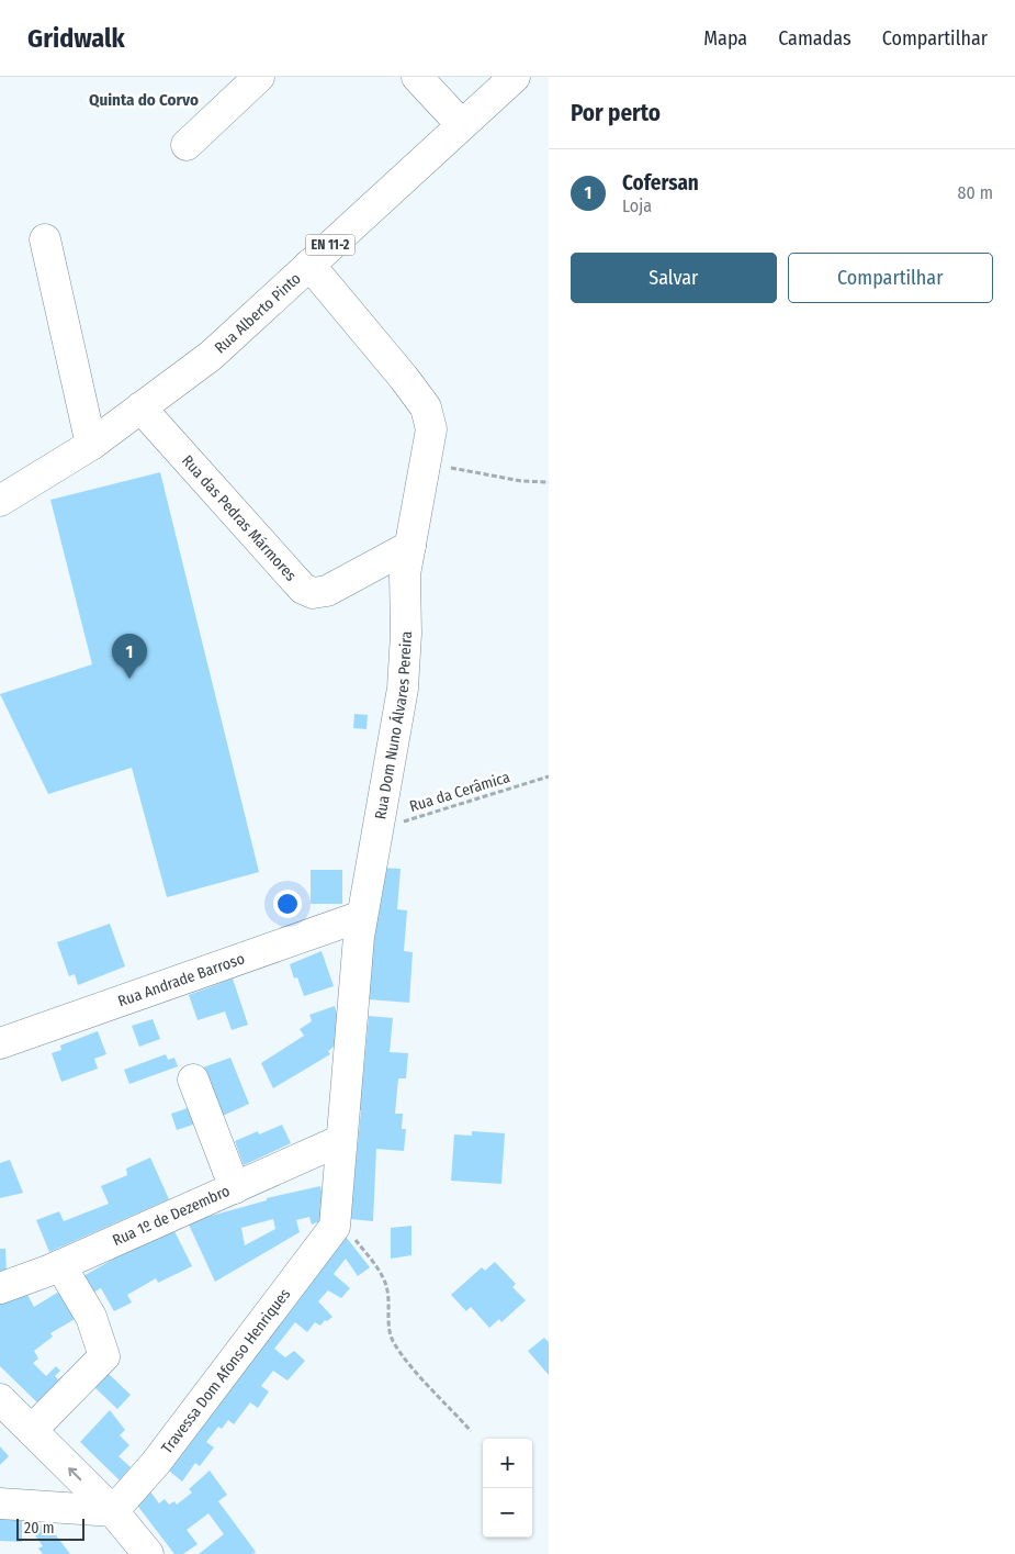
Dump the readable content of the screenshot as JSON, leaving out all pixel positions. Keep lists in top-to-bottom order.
{
  "streets": {
    "street": [
      "EN 11-2",
      "Rua Alberto Pinto",
      "Rua das Pedras Mármores",
      "Rua Dom Nuno Álvares Pereira",
      "Rua Andrade Barroso",
      "Rua 1º de Dezembro",
      "Travessa Dom Afonso Henriques"
    ],
    "path": ["Rua da Cerâmica"]
  },
  "crossings": [
    ["EN 11-2", "Rua Alberto Pinto"],
    ["EN 11-2", "Rua das Pedras Mármores"],
    ["Rua Alberto Pinto", "Rua das Pedras Mármores"],
    ["Rua Alberto Pinto", "Rua Dom Nuno Álvares Pereira"],
    ["Rua das Pedras Mármores", "Rua Dom Nuno Álvares Pereira"],
    ["Rua Dom Nuno Álvares Pereira", "Rua da Cerâmica"],
    ["Rua Dom Nuno Álvares Pereira", "Rua Andrade Barroso"],
    ["Rua Dom Nuno Álvares Pereira", "Rua 1º de Dezembro"],
    ["Rua Dom Nuno Álvares Pereira", "Travessa Dom Afonso Henriques"]
  ],
  "districts": ["Quinta do Corvo"],
  "scale_bar": "20 m",
  "page": {
    "header": "Gridwalk",
    "nav": ["Mapa", "Camadas", "Compartilhar"],
    "heading": "Por perto",
    "list": [
      {
        "mark": "1",
        "name": "Cofersan",
        "note": "Loja",
        "value": "80 m"
      }
    ],
    "buttons": ["Salvar", "Compartilhar"],
    "pins": "1",
    "map_buttons": ["+", "−"],
    "scale": "20 m"
  }
}
